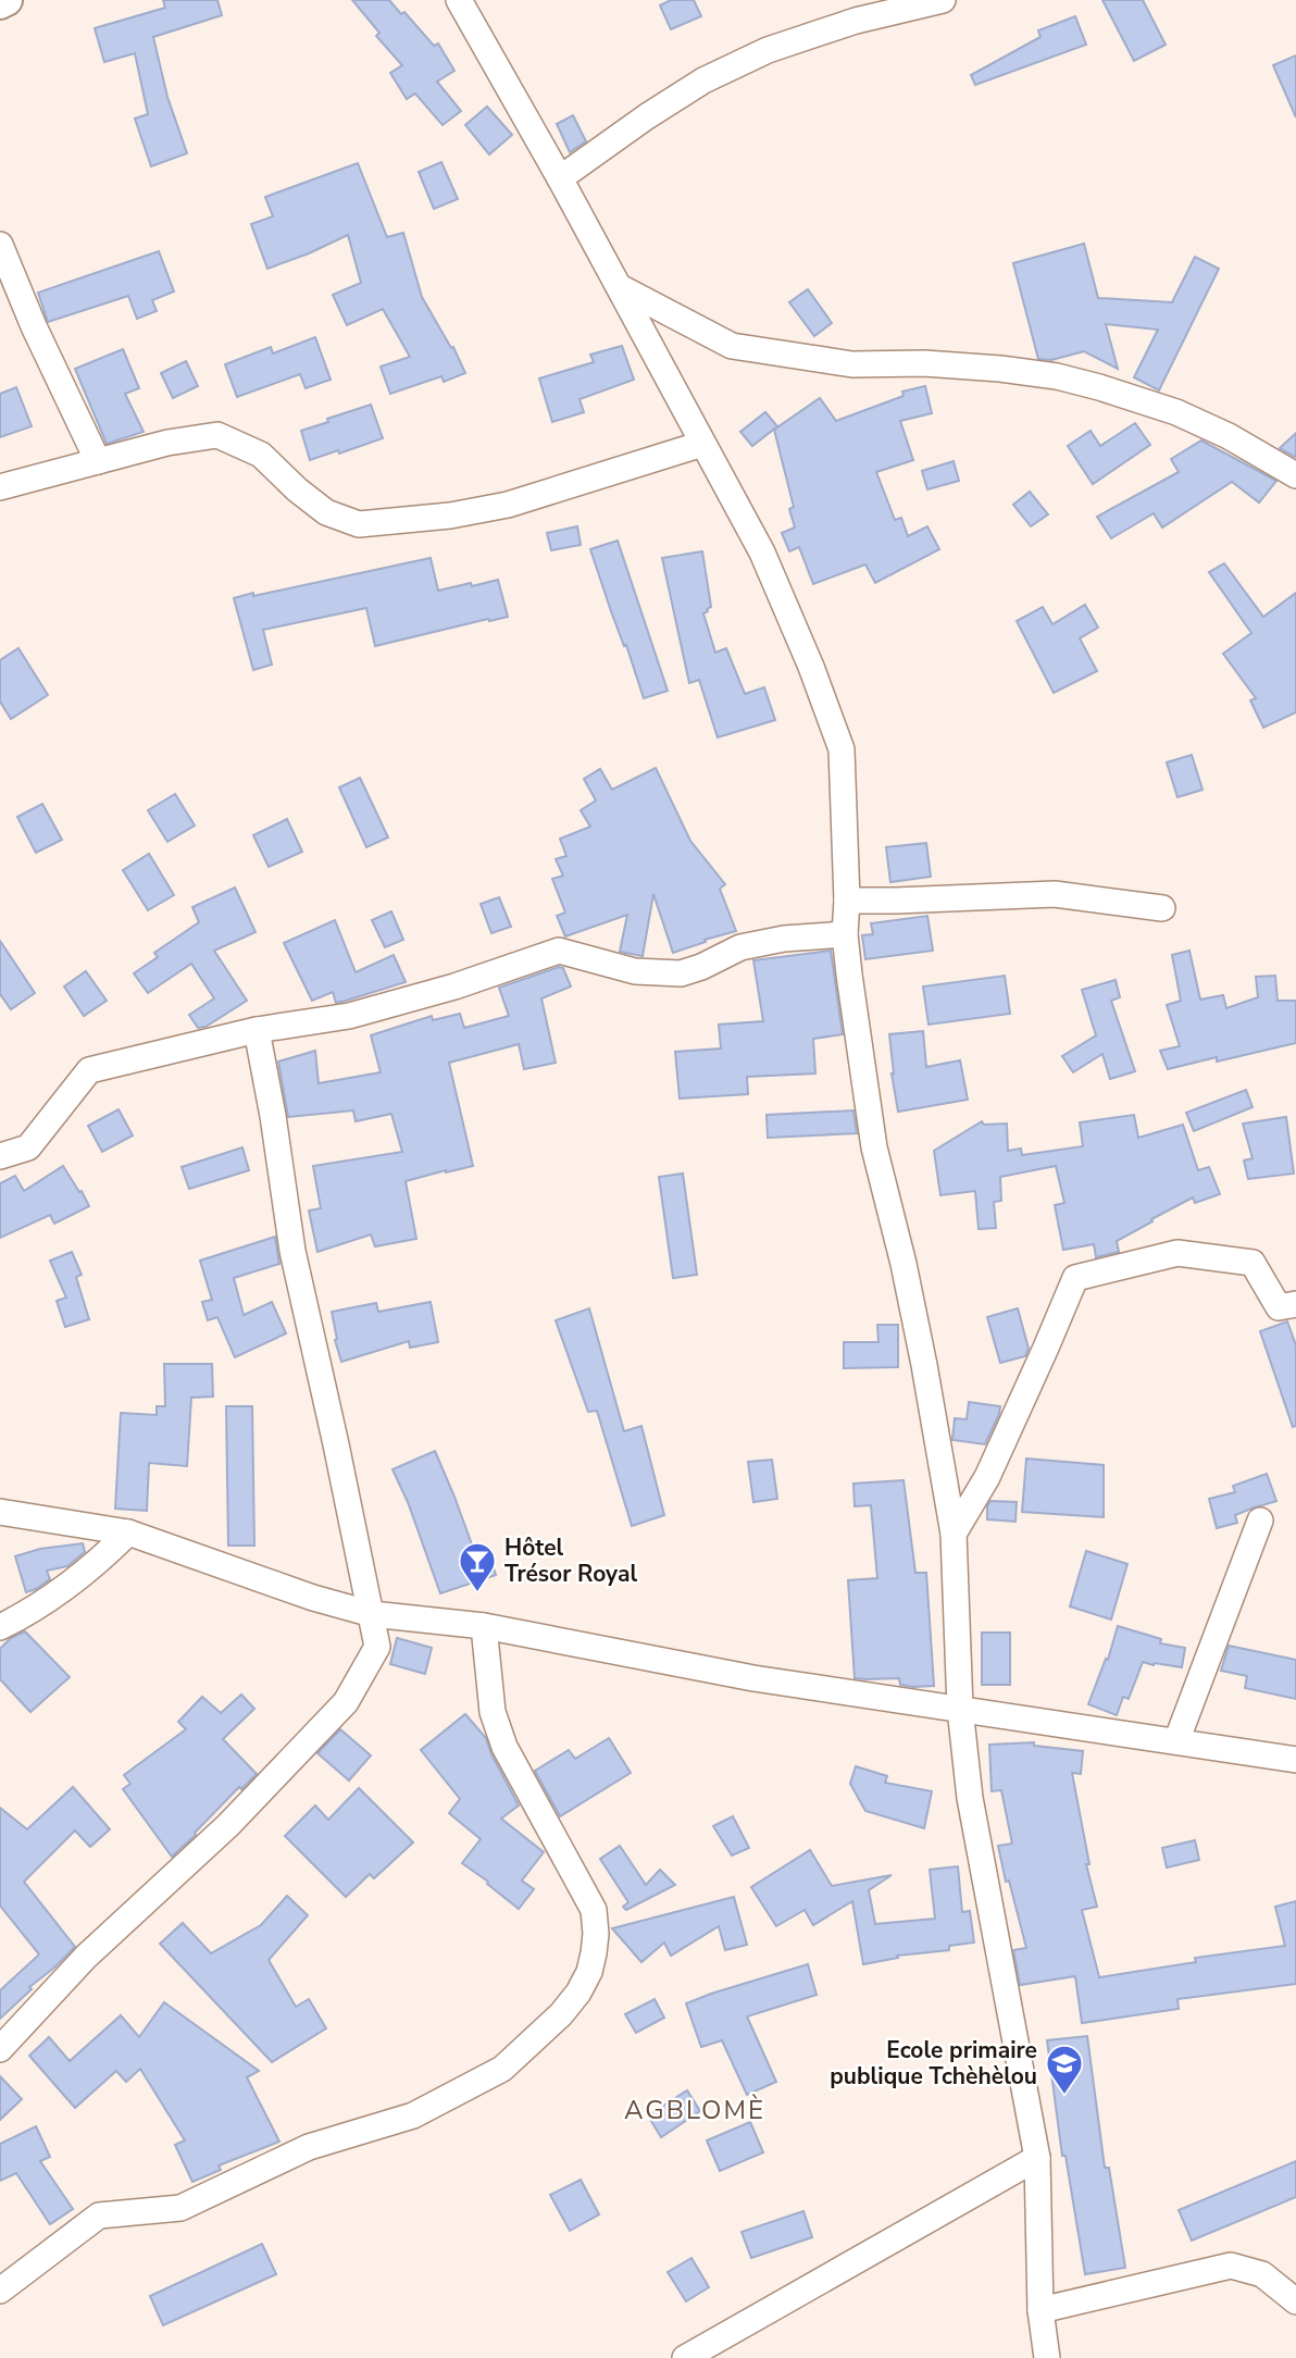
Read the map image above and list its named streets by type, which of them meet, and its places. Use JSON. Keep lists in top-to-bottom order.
{
  "districts": ["AGBLOMÈ"],
  "places": {
    "bar": ["Hôtel Trésor Royal"],
    "school or university": ["Ecole primaire publique Tchèhèlou"]
  }
}
